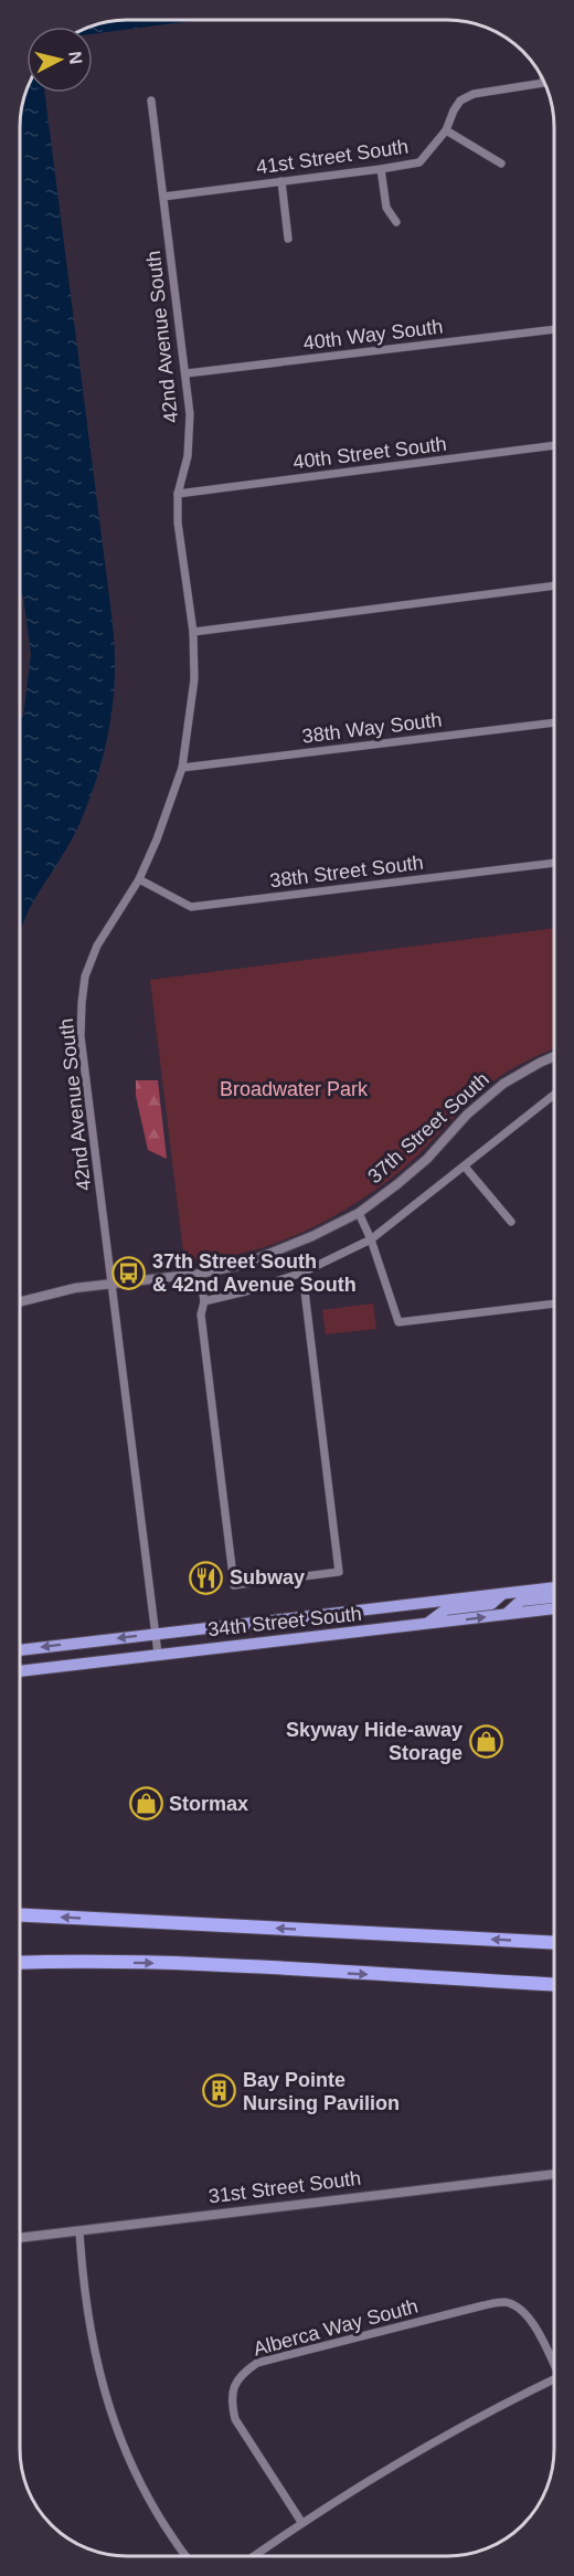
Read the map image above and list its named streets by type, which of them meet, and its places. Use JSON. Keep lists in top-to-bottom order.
{
  "streets": {
    "highway": ["34th Street South"],
    "street": [
      "41st Street South",
      "40th Way South",
      "42nd Avenue South",
      "40th Street South",
      "38th Way South",
      "38th Street South",
      "37th Street South",
      "31st Street South",
      "Alberca Way South"
    ]
  },
  "crossings": [
    ["41st Street South", "42nd Avenue South"],
    ["40th Way South", "42nd Avenue South"],
    ["42nd Avenue South", "40th Street South"],
    ["42nd Avenue South", "38th Way South"],
    ["42nd Avenue South", "38th Street South"],
    ["42nd Avenue South", "37th Street South"],
    ["42nd Avenue South", "34th Street South"]
  ],
  "parks": ["Broadwater Park"],
  "places": {
    "bus stop": ["37th Street South & 42nd Avenue South"],
    "restaurant": ["Subway"],
    "shop": ["Skyway Hide-away Storage", "Stormax"],
    "building": ["Bay Pointe Nursing Pavilion"]
  },
  "north": "right"
}
